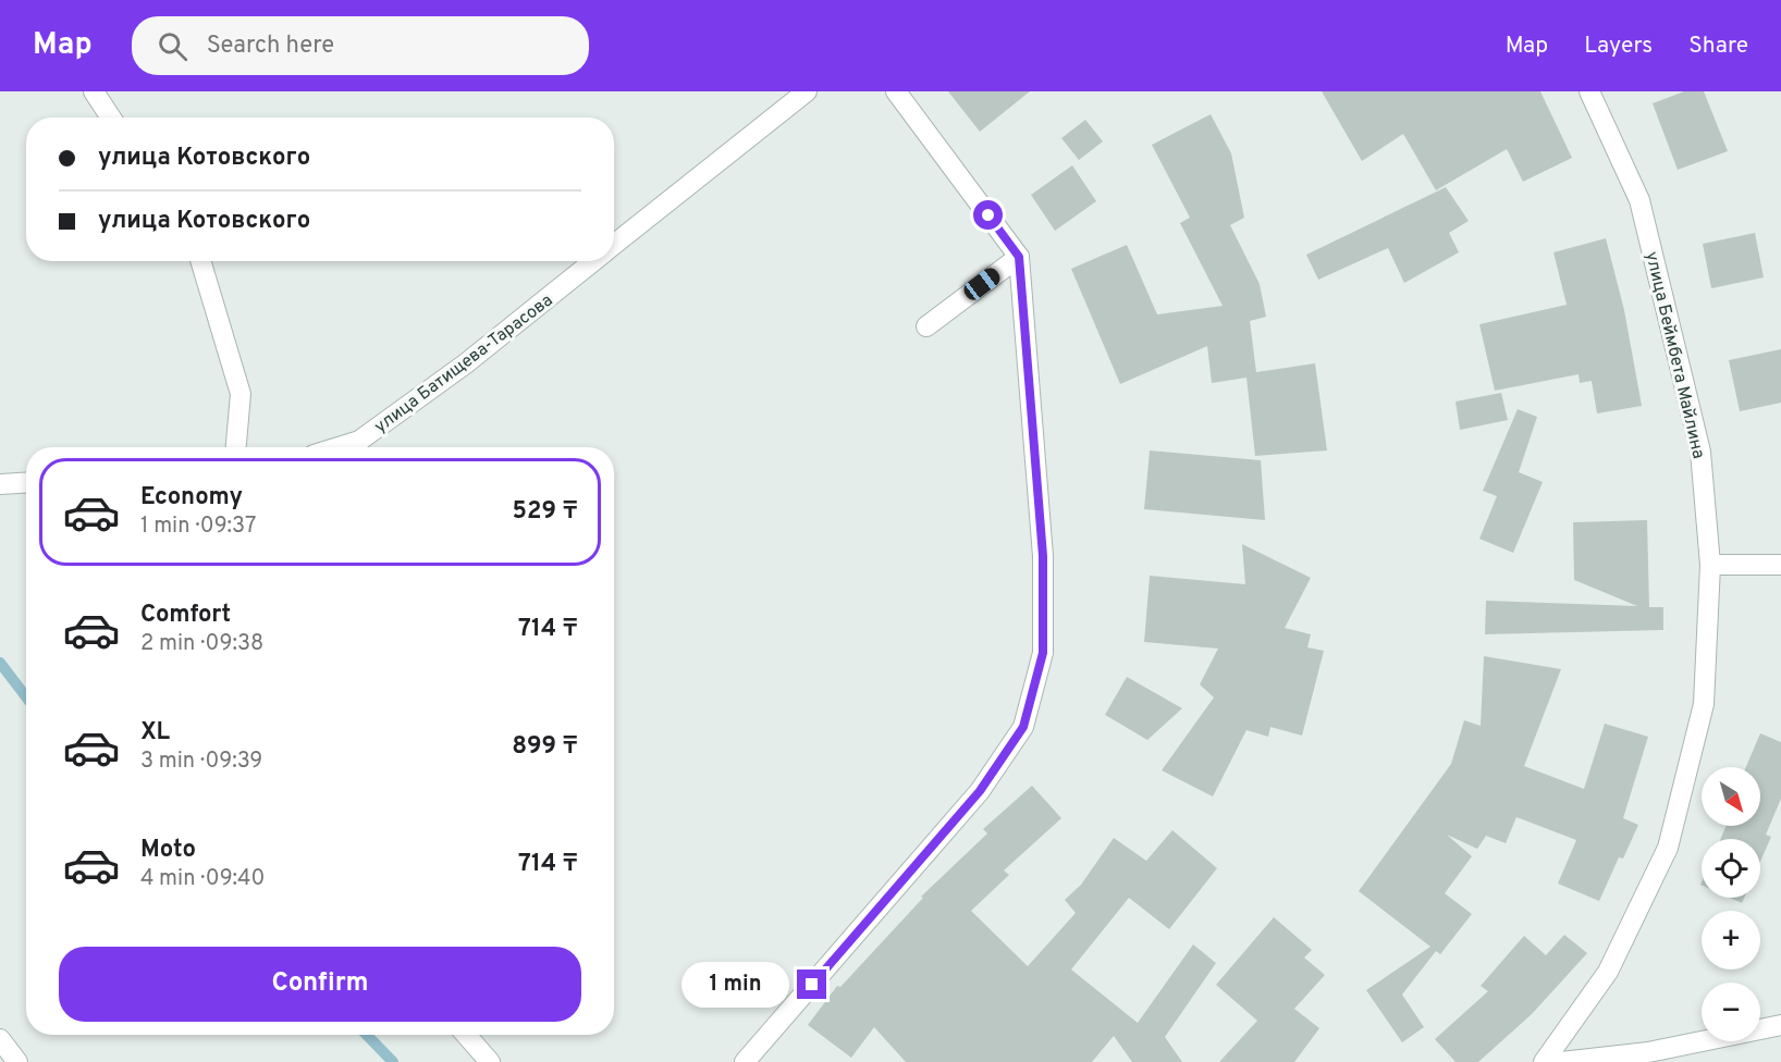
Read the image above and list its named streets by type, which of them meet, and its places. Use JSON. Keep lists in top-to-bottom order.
{
  "streets": {
    "street": ["улица Беймбета Майлина", "улица Батищева-Тарасова"]
  },
  "north": "bottom right",
  "page": {
    "header": "Map",
    "search": "Search here",
    "nav": ["Map", "Layers", "Share"],
    "banner": ["улица Котовского", "улица Котовского"],
    "list": [
      {
        "name": "Economy",
        "note": "1 min · 09:37",
        "value": "529 ₸"
      },
      {
        "name": "Comfort",
        "note": "2 min · 09:38",
        "value": "714 ₸"
      },
      {
        "name": "XL",
        "note": "3 min · 09:39",
        "value": "899 ₸"
      },
      {
        "name": "Moto",
        "note": "4 min · 09:40",
        "value": "714 ₸"
      }
    ],
    "map_buttons": ["+", "−"],
    "buttons": "Confirm",
    "bubble": "1 min"
  }
}
